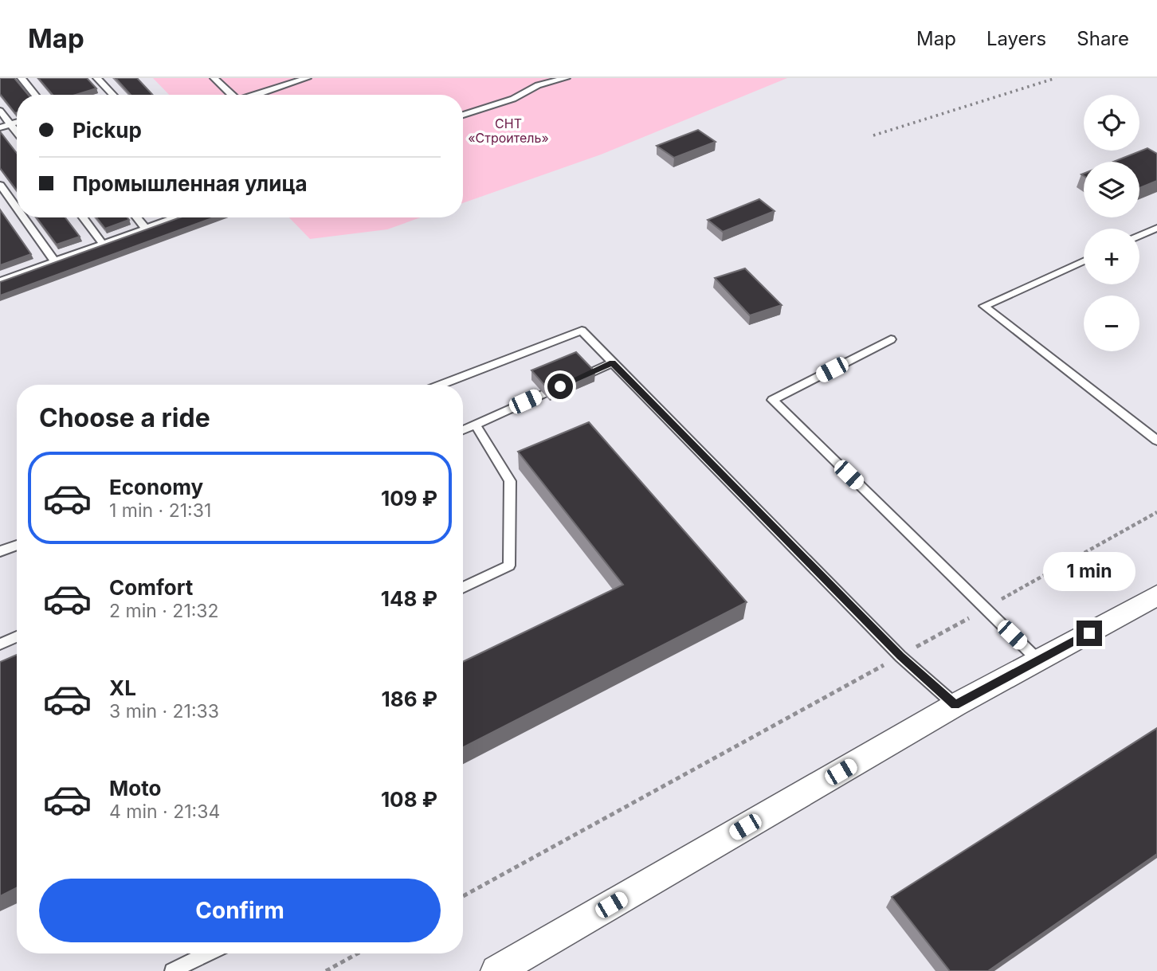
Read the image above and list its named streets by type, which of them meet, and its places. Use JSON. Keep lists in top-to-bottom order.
{
  "parks": ["СНТ «Строитель»"],
  "page": {
    "header": "Map",
    "nav": ["Map", "Layers", "Share"],
    "map_buttons": ["+", "−"],
    "banner": ["Pickup", "Промышленная улица"],
    "heading": "Choose a ride",
    "list": [
      {
        "name": "Economy",
        "note": "1 min · 21:31",
        "value": "109 ₽"
      },
      {
        "name": "Comfort",
        "note": "2 min · 21:32",
        "value": "148 ₽"
      },
      {
        "name": "XL",
        "note": "3 min · 21:33",
        "value": "186 ₽"
      },
      {
        "name": "Moto",
        "note": "4 min · 21:34",
        "value": "108 ₽"
      }
    ],
    "bubble": "1 min",
    "buttons": "Confirm"
  }
}
